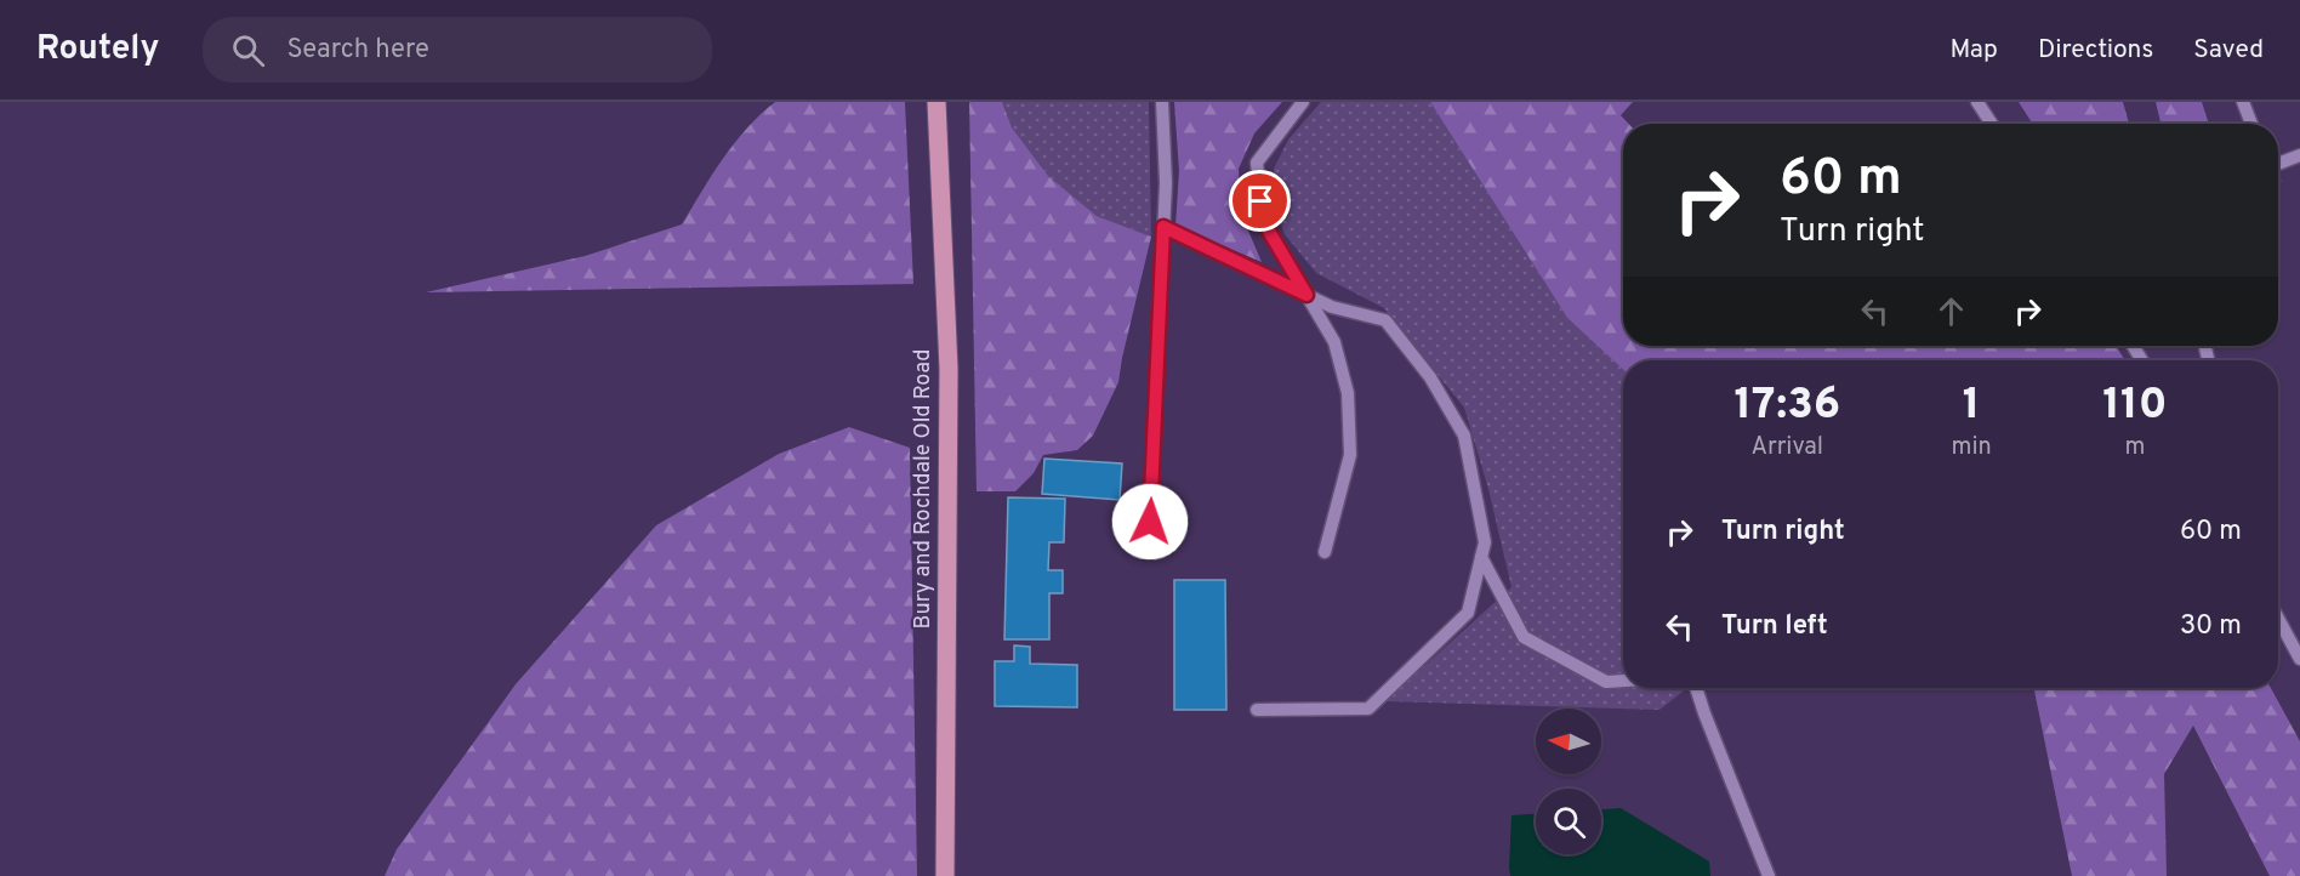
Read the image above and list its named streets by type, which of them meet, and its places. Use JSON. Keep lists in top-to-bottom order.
{
  "streets": {
    "main road": ["Bury and Rochdale Old Road"]
  },
  "north": "left",
  "page": {
    "header": "Routely",
    "search": "Search here",
    "nav": ["Map", "Directions", "Saved"],
    "turn": ["60 m", "Turn right"],
    "eta": [
      "17:36",
      "Arrival",
      "1",
      "min",
      "110",
      "m"
    ],
    "list": [
      {
        "name": "Turn right",
        "value": "60 m"
      },
      {
        "name": "Turn left",
        "value": "30 m"
      }
    ]
  }
}
